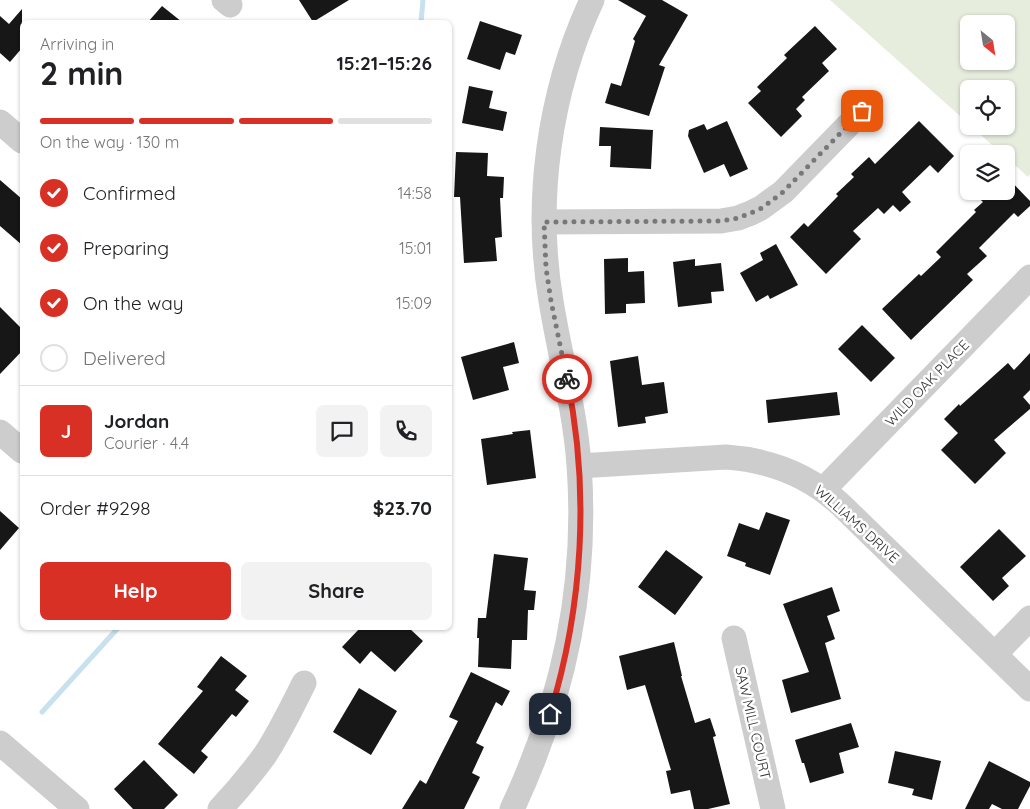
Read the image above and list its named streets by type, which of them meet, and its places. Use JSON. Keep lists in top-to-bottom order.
{
  "streets": {
    "street": ["WILD OAK PLACE", "WILLIAMS DRIVE", "SAW MILL COURT"]
  },
  "crossings": [
    ["WILD OAK PLACE", "WILLIAMS DRIVE"]
  ],
  "north": "bottom right",
  "page": {
    "heading": ["2 min", "Arriving in", "15:21–15:26"],
    "panel": [
      "Jordan",
      "Courier · 4.4",
      "Order #9298",
      "$23.70"
    ],
    "bar": "On the way · 130 m",
    "list": [
      ["Confirmed", "14:58"],
      ["Preparing", "15:01"],
      ["On the way", "15:09"],
      "Delivered"
    ],
    "round": "J",
    "buttons": ["Help", "Share"]
  }
}
